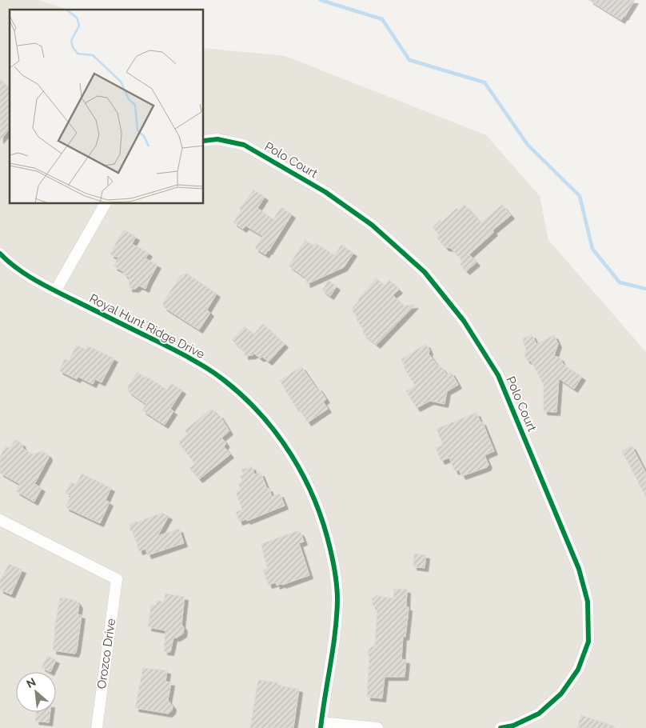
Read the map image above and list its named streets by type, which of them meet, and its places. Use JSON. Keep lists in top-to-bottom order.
{
  "streets": {
    "street": ["Polo Court", "Royal Hunt Ridge Drive", "Orozco Drive"]
  },
  "north": "top left"
}
